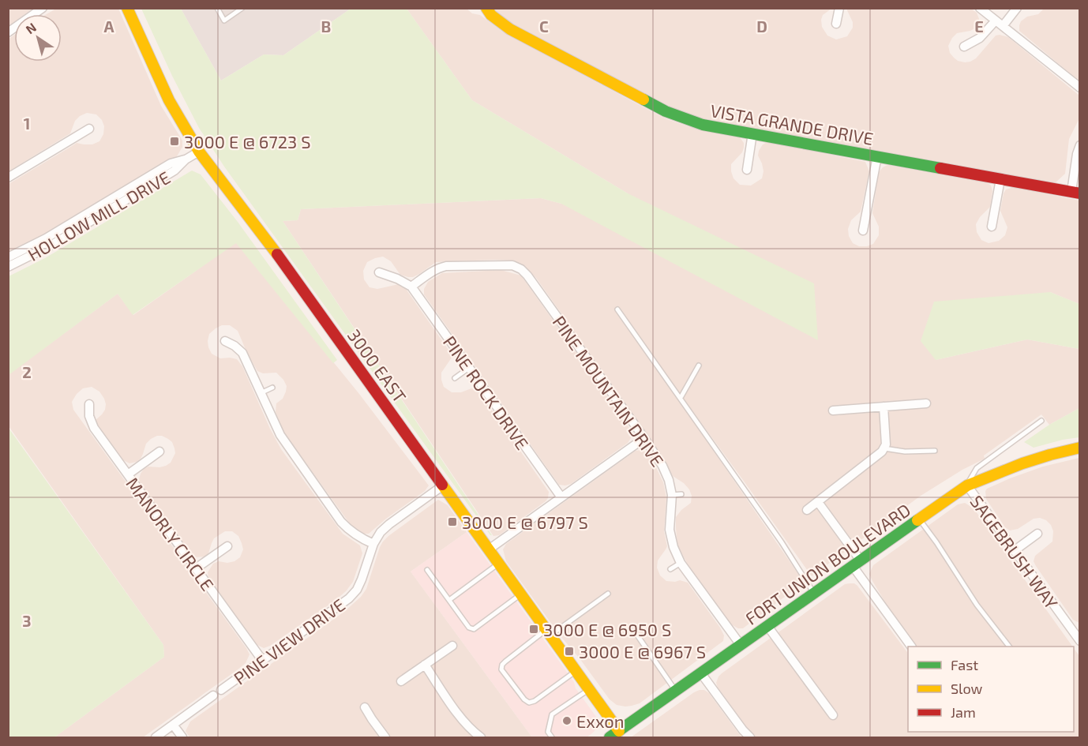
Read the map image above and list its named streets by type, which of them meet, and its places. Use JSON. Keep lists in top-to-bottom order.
{
  "streets": {
    "main road": ["VISTA GRANDE DRIVE", "3000 EAST", "FORT UNION BOULEVARD"],
    "street": [
      "HOLLOW MILL DRIVE",
      "PINE MOUNTAIN DRIVE",
      "PINE ROCK DRIVE",
      "MANORLY CIRCLE",
      "SAGEBRUSH WAY",
      "PINE VIEW DRIVE"
    ]
  },
  "crossings": [
    ["HOLLOW MILL DRIVE", "3000 EAST"],
    ["3000 EAST", "FORT UNION BOULEVARD"],
    ["3000 EAST", "PINE VIEW DRIVE"],
    ["PINE MOUNTAIN DRIVE", "PINE ROCK DRIVE"],
    ["PINE MOUNTAIN DRIVE", "FORT UNION BOULEVARD"],
    ["MANORLY CIRCLE", "PINE VIEW DRIVE"],
    ["SAGEBRUSH WAY", "FORT UNION BOULEVARD"]
  ],
  "places": {
    "transit": [
      "3000 E @ 6723 S",
      "3000 E @ 6797 S",
      "3000 E @ 6950 S",
      "3000 E @ 6967 S"
    ],
    "other": ["Exxon"]
  },
  "legend": ["Fast", "Slow", "Jam"],
  "north": "top left",
  "grid": {
    "columns": [
      "A",
      "B",
      "C",
      "D",
      "E"
    ],
    "rows": ["1", "2", "3"]
  }
}
